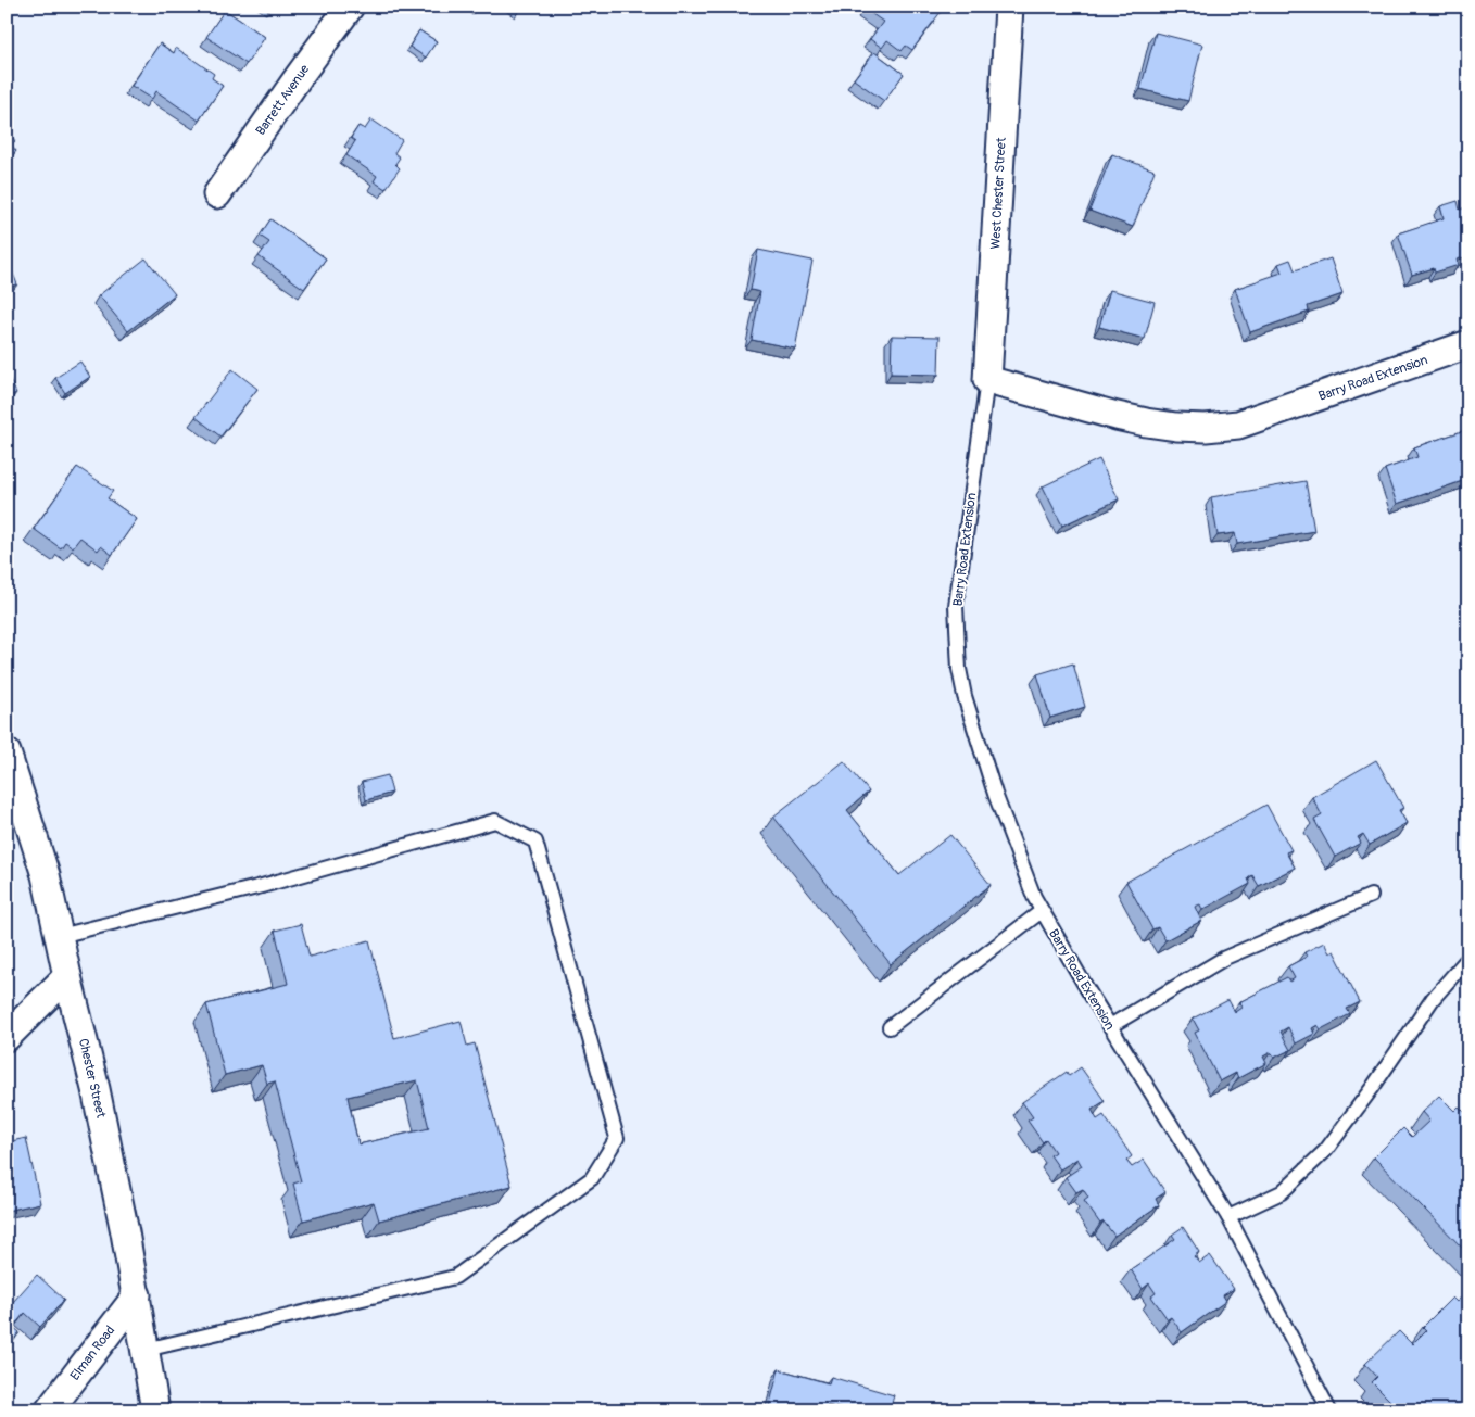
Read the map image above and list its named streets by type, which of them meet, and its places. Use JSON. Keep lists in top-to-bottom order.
{
  "streets": {
    "street": [
      "Barrett Avenue",
      "West Chester Street",
      "Barry Road Extension",
      "Chester Street",
      "Elman Road"
    ]
  },
  "crossings": [
    ["West Chester Street", "Barry Road Extension"],
    ["Chester Street", "Elman Road"]
  ]
}
